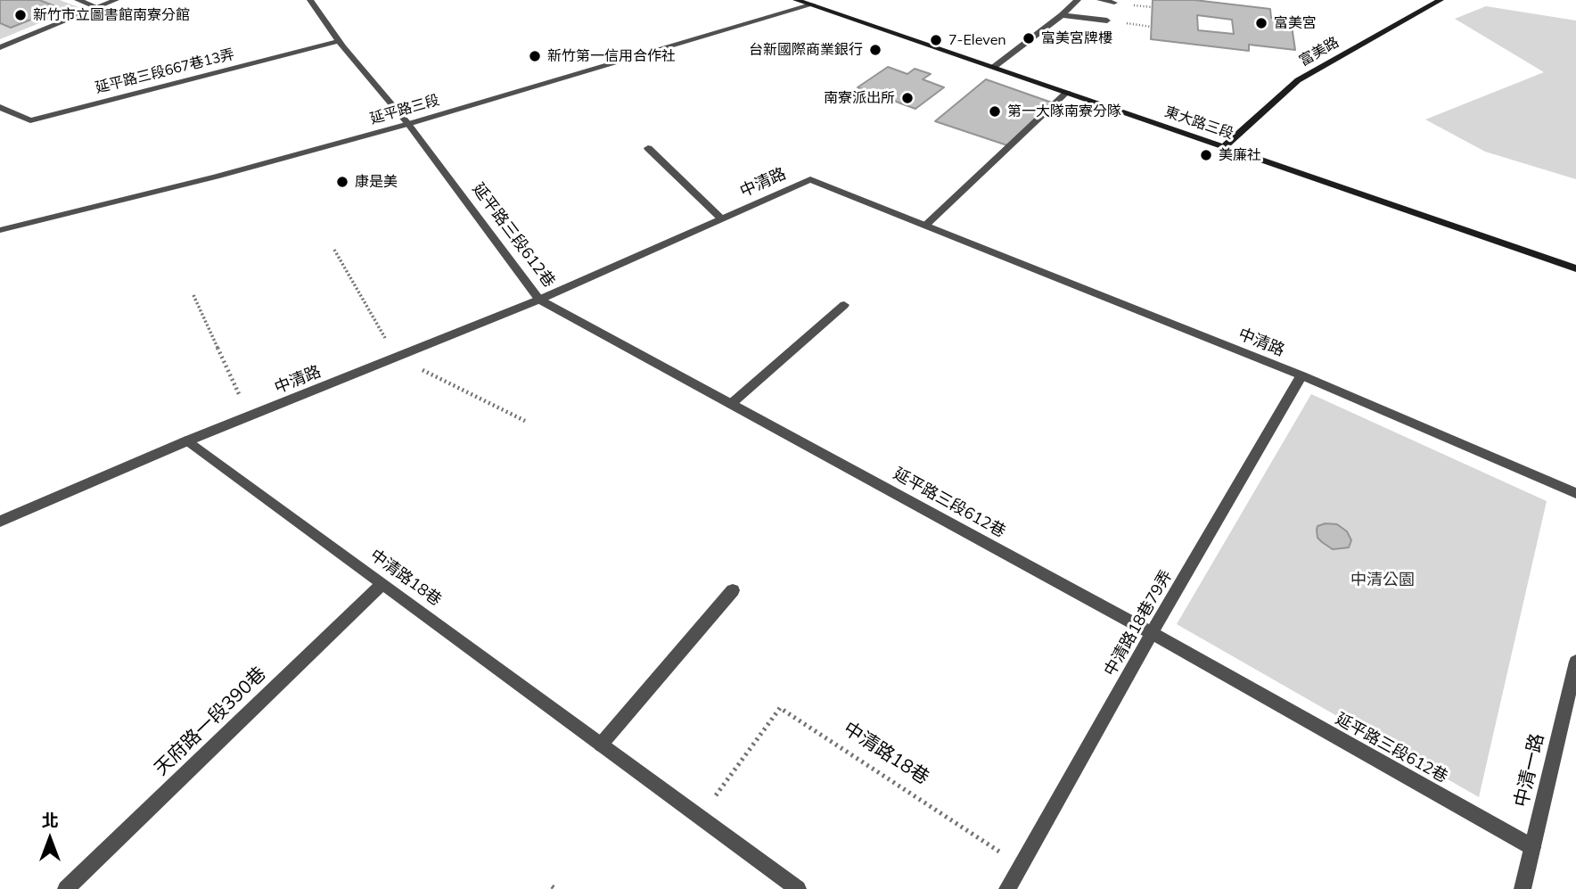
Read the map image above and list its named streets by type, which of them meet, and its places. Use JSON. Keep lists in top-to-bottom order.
{
  "streets": {
    "main road": ["富美路", "東大路三段"],
    "street": [
      "延平路三段667巷13弄",
      "延平路三段",
      "中清路",
      "延平路三段612巷",
      "中清路18巷",
      "中清路18巷79弄",
      "天府路一段390巷",
      "中清一路"
    ]
  },
  "crossings": [
    ["富美路", "東大路三段"],
    ["延平路三段667巷13弄", "延平路三段612巷"],
    ["延平路三段", "東大路三段"],
    ["延平路三段", "延平路三段612巷"],
    ["中清路", "延平路三段612巷"],
    ["中清路", "中清路18巷"],
    ["中清路", "中清路18巷79弄"],
    ["延平路三段612巷", "中清路18巷79弄"],
    ["延平路三段612巷", "中清一路"],
    ["中清路18巷", "中清路18巷79弄"],
    ["中清路18巷", "天府路一段390巷"]
  ],
  "parks": ["中清公園"],
  "places": [
    "新竹市立圖書館南寮分館",
    "富美宮",
    "富美宮牌樓",
    "7-Eleven",
    "台新國際商業銀行",
    "新竹第一信用合作社",
    "南寮派出所",
    "第一大隊南寮分隊",
    "美廉社",
    "康是美"
  ],
  "north": "top"
}
